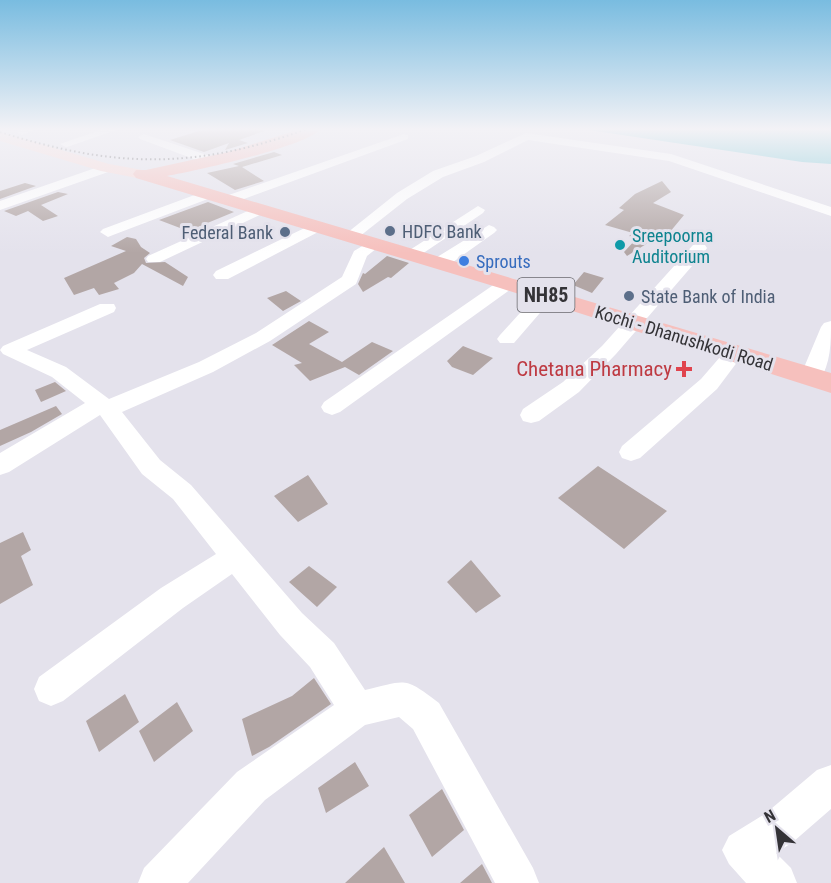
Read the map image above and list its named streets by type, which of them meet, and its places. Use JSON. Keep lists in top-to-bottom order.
{
  "streets": {
    "highway": ["NH85", "Kochi - Dhanushkodi Road"]
  },
  "places": {
    "other": [
      "HDFC Bank",
      "Federal Bank",
      "Sreepoorna Auditorium",
      "Sprouts",
      "State Bank of India"
    ],
    "health": ["Chetana Pharmacy"]
  },
  "north": "top left"
}
